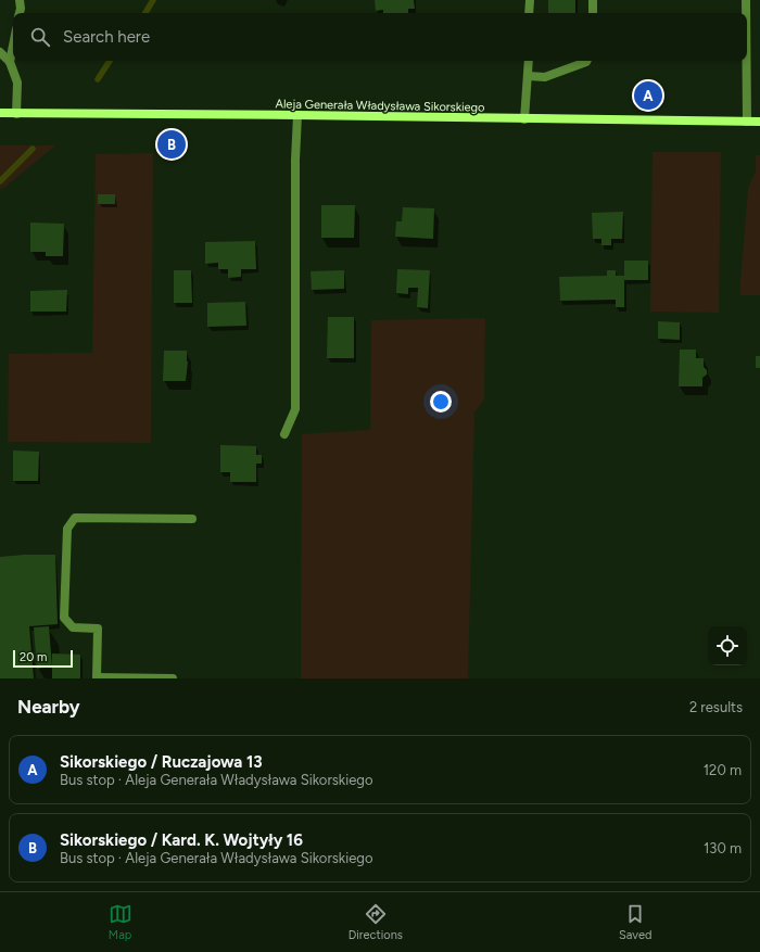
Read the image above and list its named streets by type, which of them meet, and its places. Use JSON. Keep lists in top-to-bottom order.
{
  "streets": {
    "main road": ["Aleja Generała Władysława Sikorskiego"]
  },
  "scale_bar": "20 m",
  "page": {
    "search": "Search here",
    "pins": ["A", "B"],
    "scale": "20 m",
    "heading": ["Nearby", "2 results"],
    "list": [
      {
        "mark": "A",
        "name": "Sikorskiego / Ruczajowa 13",
        "note": "Bus stop · Aleja Generała Władysława Sikorskiego",
        "value": "120 m"
      },
      {
        "mark": "B",
        "name": "Sikorskiego / Kard. K. Wojtyły 16",
        "note": "Bus stop · Aleja Generała Władysława Sikorskiego",
        "value": "130 m"
      }
    ],
    "nav": ["Map", "Directions", "Saved"]
  }
}
